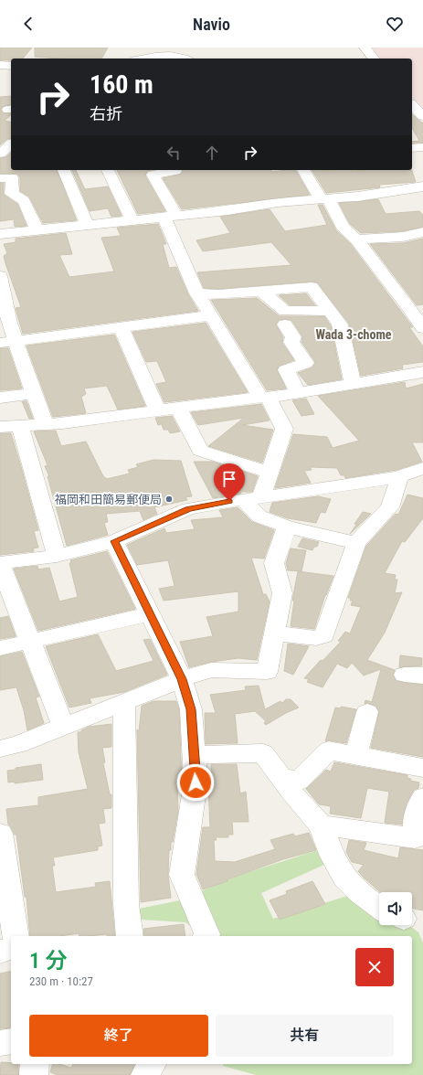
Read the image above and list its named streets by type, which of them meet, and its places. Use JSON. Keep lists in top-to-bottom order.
{
  "districts": ["Wada 3-chome"],
  "places": ["福岡和田簡易郵便局"],
  "page": {
    "header": "Navio",
    "turn": ["160 m", "右折"],
    "heading": ["1 分", "230 m · 10:27"],
    "buttons": ["終了", "共有"]
  }
}
